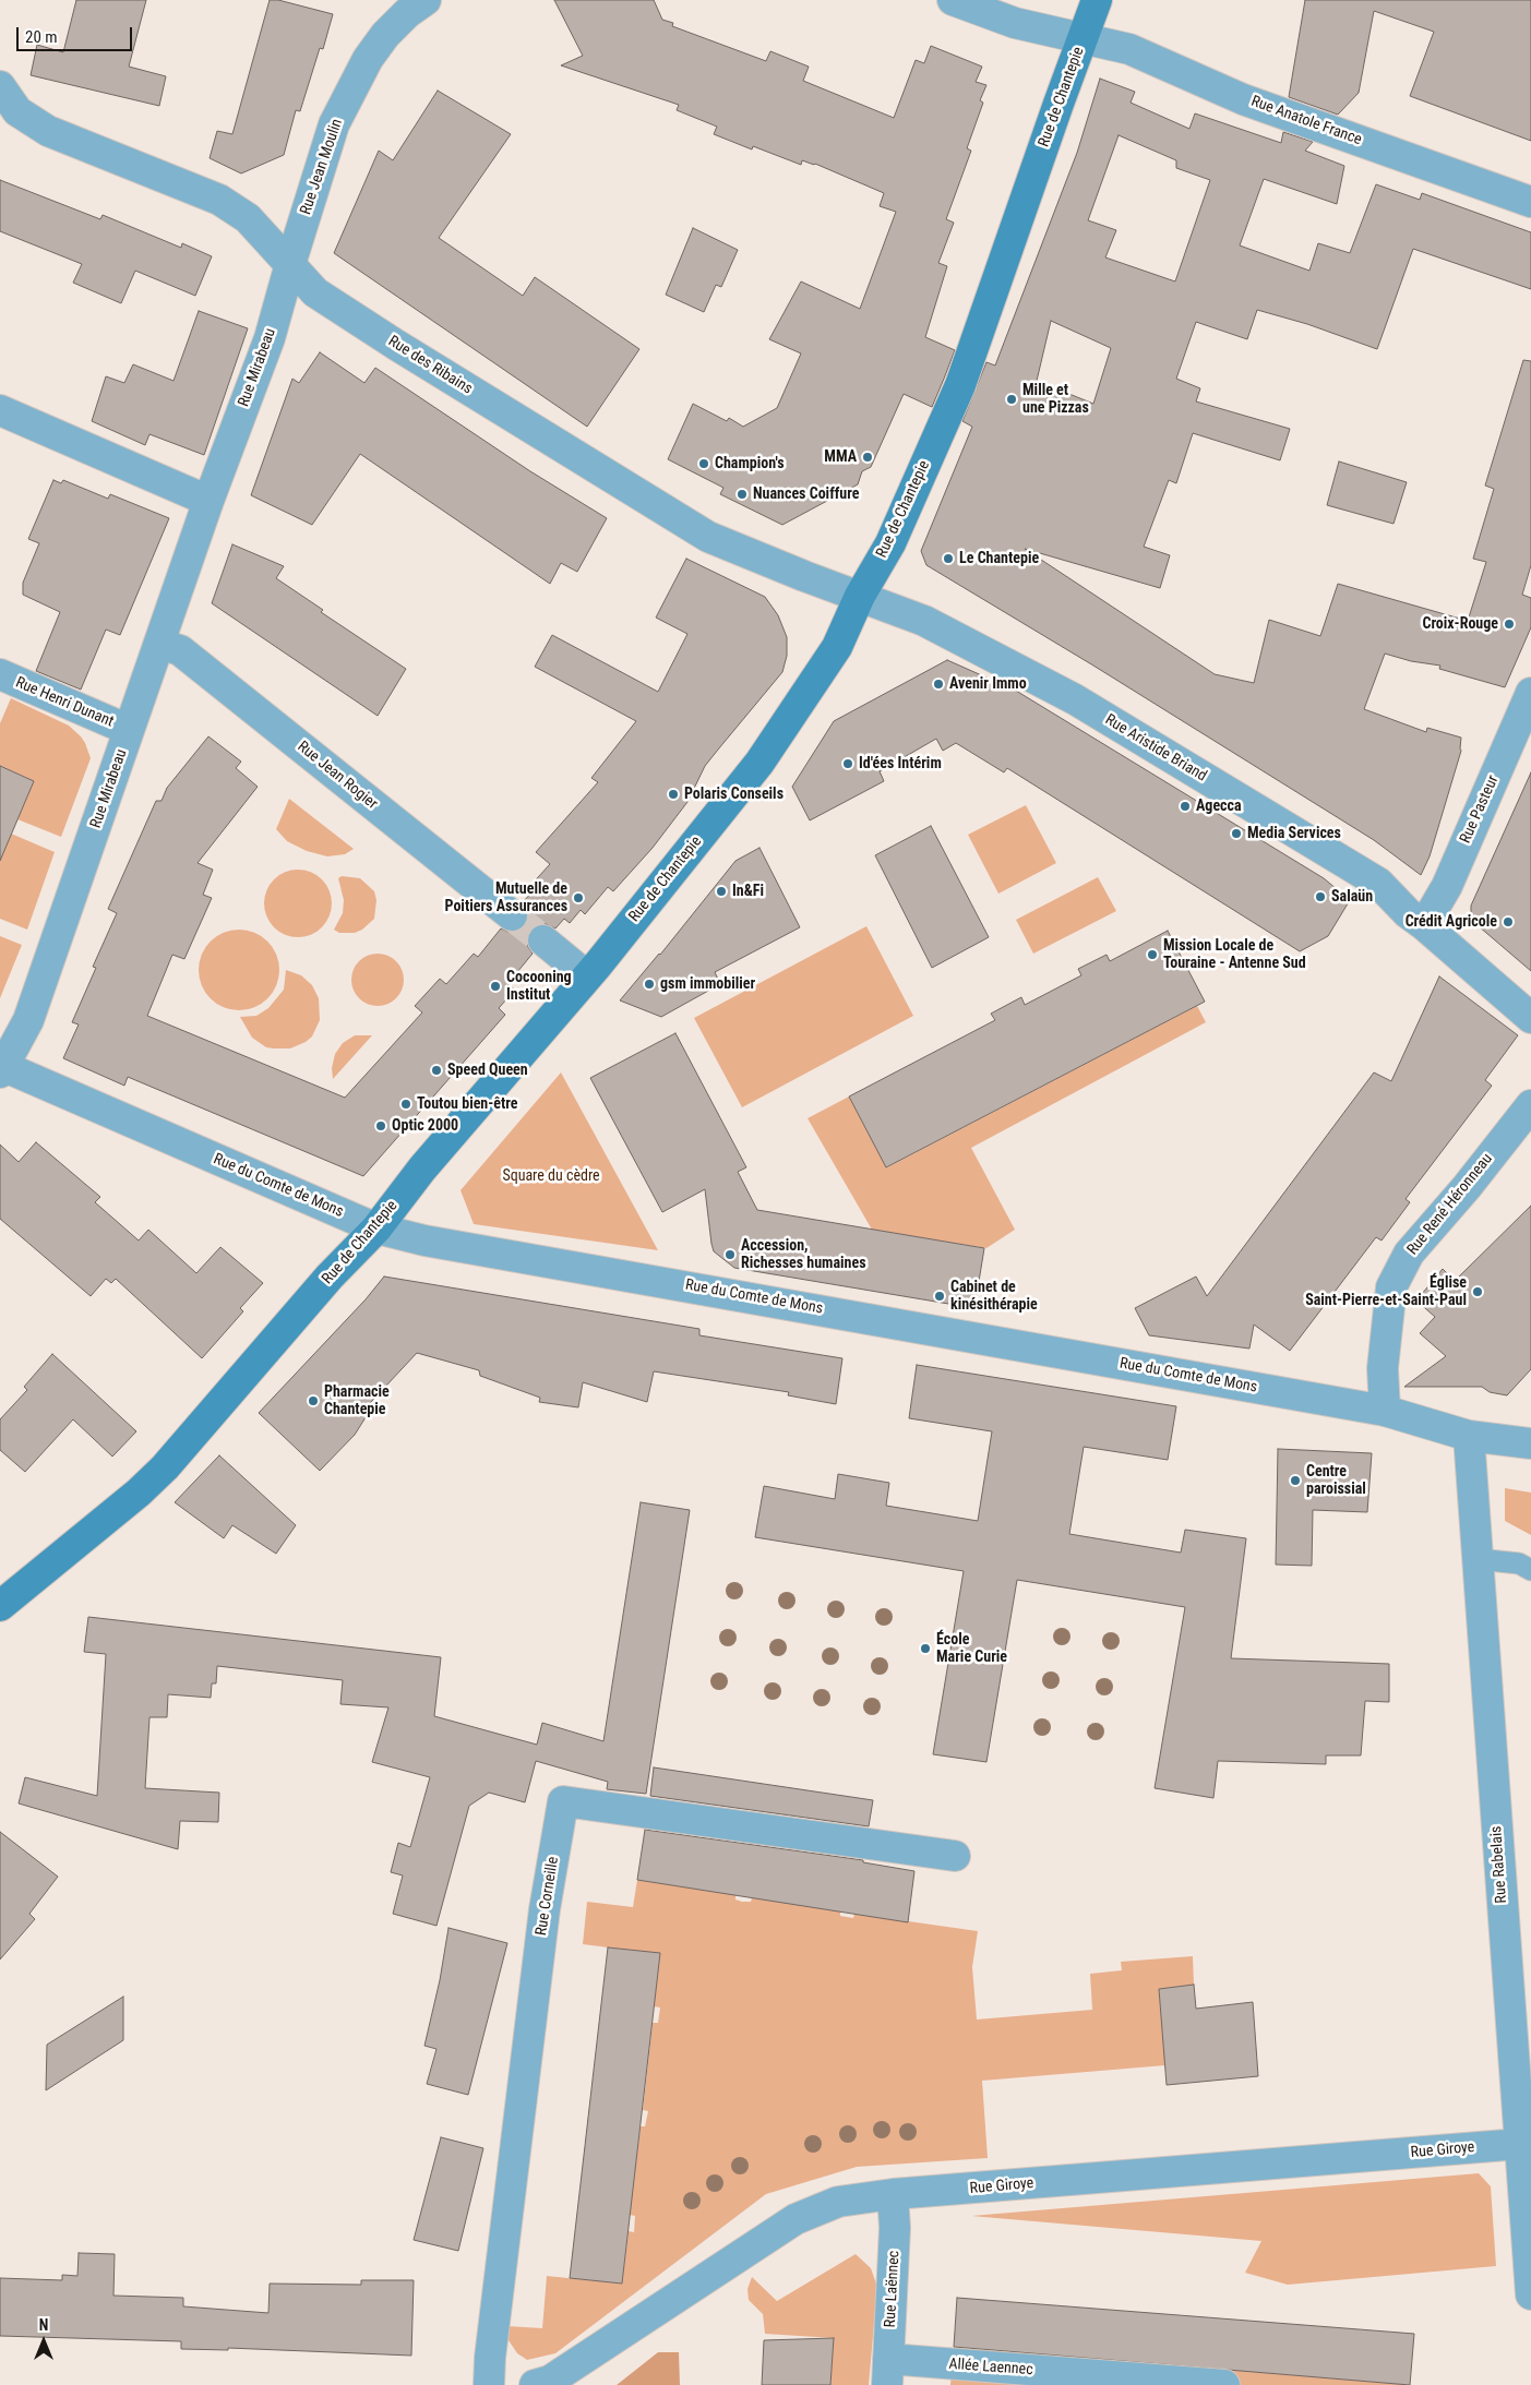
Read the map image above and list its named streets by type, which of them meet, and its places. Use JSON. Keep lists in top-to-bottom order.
{
  "streets": {
    "street": [
      "Rue de Chantepie",
      "Rue Anatole France",
      "Rue Jean Moulin",
      "Rue des Ribains",
      "Rue Mirabeau",
      "Rue Henri Dunant",
      "Rue Aristide Briand",
      "Rue Jean Rogier",
      "Rue Pasteur",
      "Rue du Comte de Mons",
      "Rue René Héronneau",
      "Rue Rabelais",
      "Rue Corneille",
      "Rue Giroye",
      "Rue Laënnec",
      "Allée Laennec"
    ]
  },
  "crossings": [
    ["Rue de Chantepie", "Rue Anatole France"],
    ["Rue de Chantepie", "Rue des Ribains"],
    ["Rue de Chantepie", "Rue Aristide Briand"],
    ["Rue de Chantepie", "Rue du Comte de Mons"],
    ["Rue Jean Moulin", "Rue des Ribains"],
    ["Rue Jean Moulin", "Rue Mirabeau"],
    ["Rue des Ribains", "Rue Mirabeau"],
    ["Rue des Ribains", "Rue Aristide Briand"],
    ["Rue Mirabeau", "Rue Henri Dunant"],
    ["Rue Mirabeau", "Rue Jean Rogier"],
    ["Rue Mirabeau", "Rue du Comte de Mons"],
    ["Rue Aristide Briand", "Rue Pasteur"],
    ["Rue du Comte de Mons", "Rue René Héronneau"],
    ["Rue du Comte de Mons", "Rue Rabelais"],
    ["Rue Rabelais", "Rue Giroye"],
    ["Rue Giroye", "Rue Laënnec"],
    ["Rue Laënnec", "Allée Laennec"]
  ],
  "parks": ["Square du cèdre"],
  "places": [
    "Mille et une Pizzas",
    "MMA",
    "Champion's",
    "Nuances Coiffure",
    "Le Chantepie",
    "Croix-Rouge",
    "Avenir Immo",
    "Id'ées Intérim",
    "Polaris Conseils",
    "Agecca",
    "Media Services",
    "In&Fi",
    "Salaün",
    "Mutuelle de Poitiers Assurances",
    "Crédit Agricole",
    "Mission Locale de Touraine - Antenne Sud",
    "gsm immobilier",
    "Cocooning Institut",
    "Speed Queen",
    "Toutou bien-être",
    "Optic 2000",
    "Accession, Richesses humaines",
    "Église Saint-Pierre-et-Saint-Paul",
    "Cabinet de kinésithérapie",
    "Pharmacie Chantepie",
    "Centre paroissial",
    "École Marie Curie"
  ],
  "scale_bar": "20 m",
  "north": "top"
}
